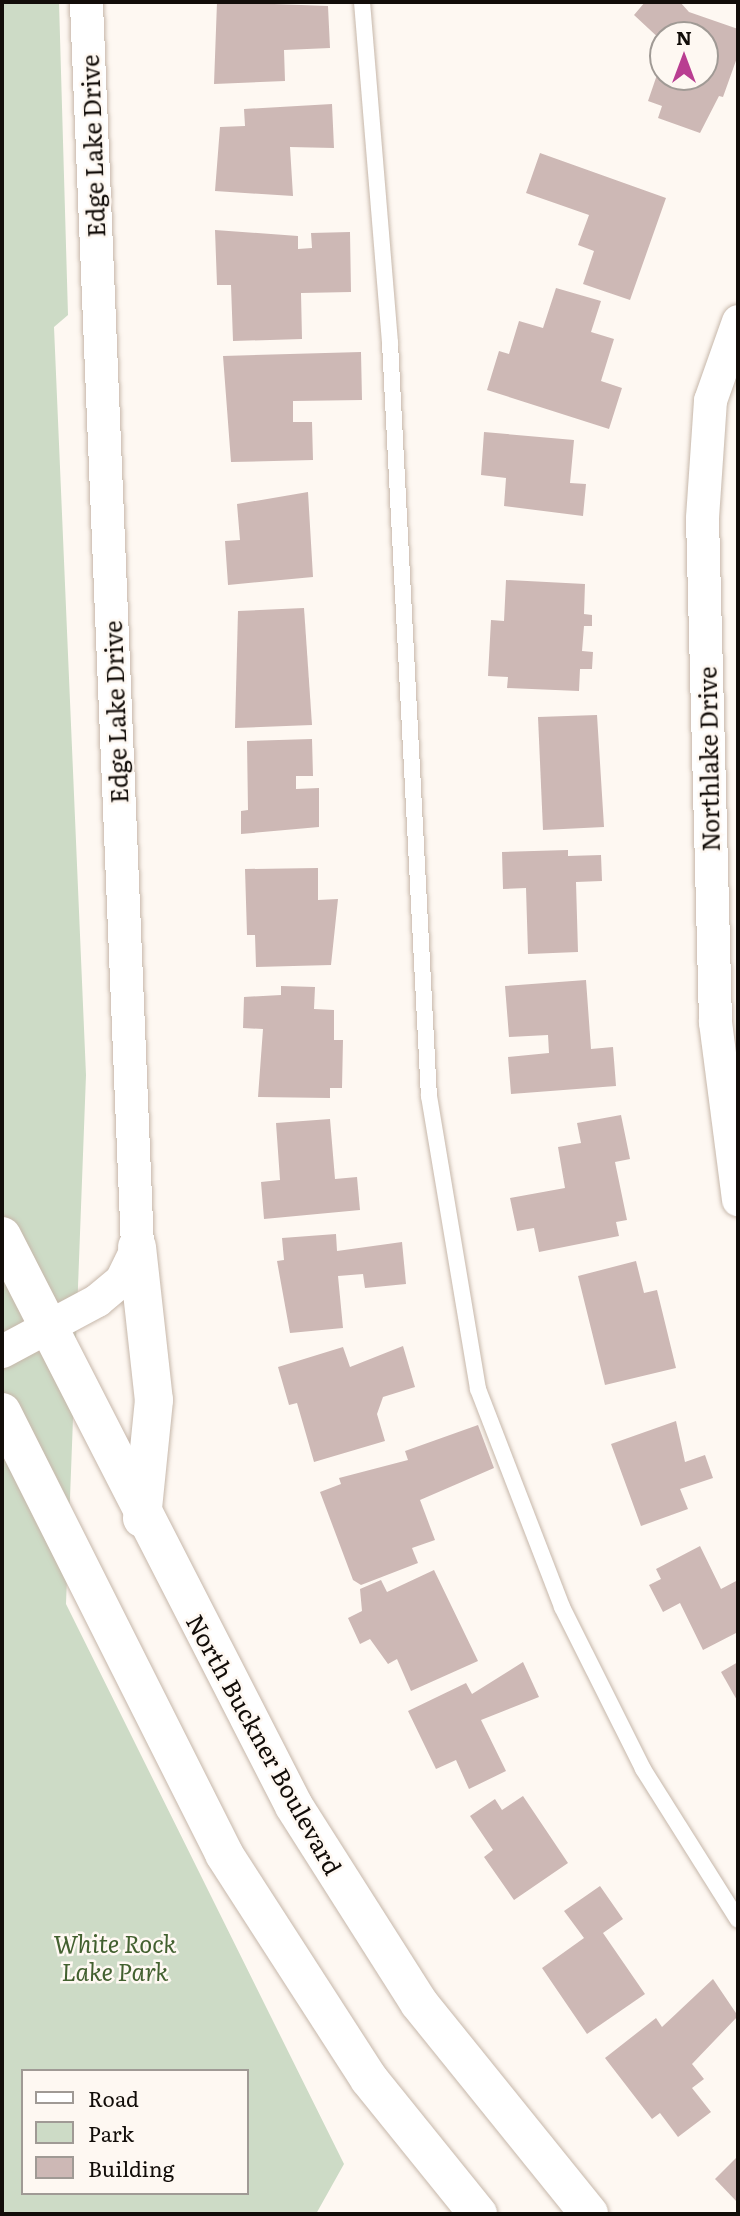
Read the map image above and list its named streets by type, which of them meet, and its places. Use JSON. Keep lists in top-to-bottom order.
{
  "streets": {
    "main road": ["North Buckner Boulevard"],
    "street": ["Edge Lake Drive", "Northlake Drive"]
  },
  "crossings": [
    ["Edge Lake Drive", "North Buckner Boulevard"]
  ],
  "parks": ["White Rock Lake Park"],
  "legend": ["Road", "Park", "Building"],
  "north": "top"
}
